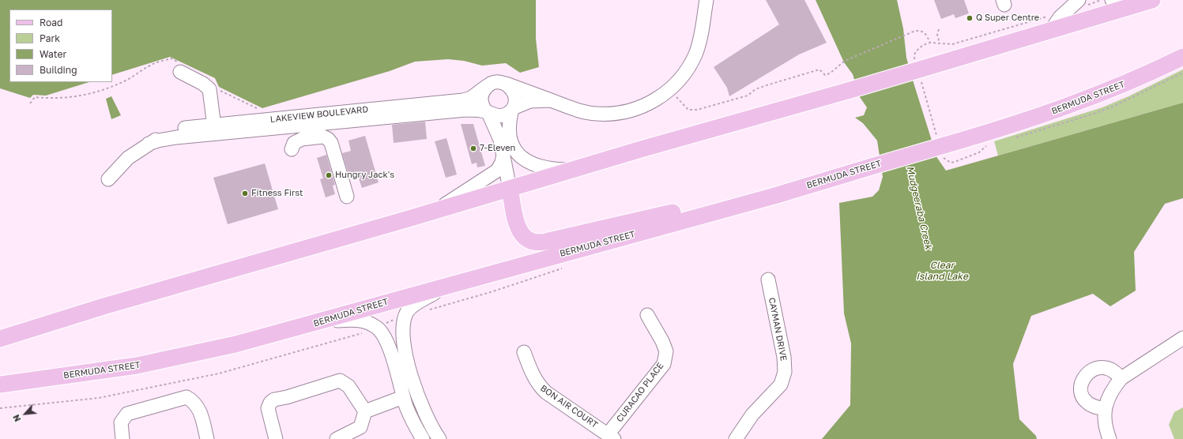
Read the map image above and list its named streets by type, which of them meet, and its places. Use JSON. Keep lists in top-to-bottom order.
{
  "streets": {
    "main road": ["BERMUDA STREET"],
    "street": [
      "LAKEVIEW BOULEVARD",
      "CAYMAN DRIVE",
      "CURACAO PLACE",
      "BON AIR COURT"
    ]
  },
  "crossings": [
    ["CURACAO PLACE", "BON AIR COURT"]
  ],
  "water": ["Mudgeeraba Creek", "Clear Island Lake"],
  "places": [
    "Q Super Centre",
    "7-Eleven",
    "Hungry Jack's",
    "Fitness First"
  ],
  "legend": [
    "Road",
    "Park",
    "Water",
    "Building"
  ],
  "north": "bottom left"
}
